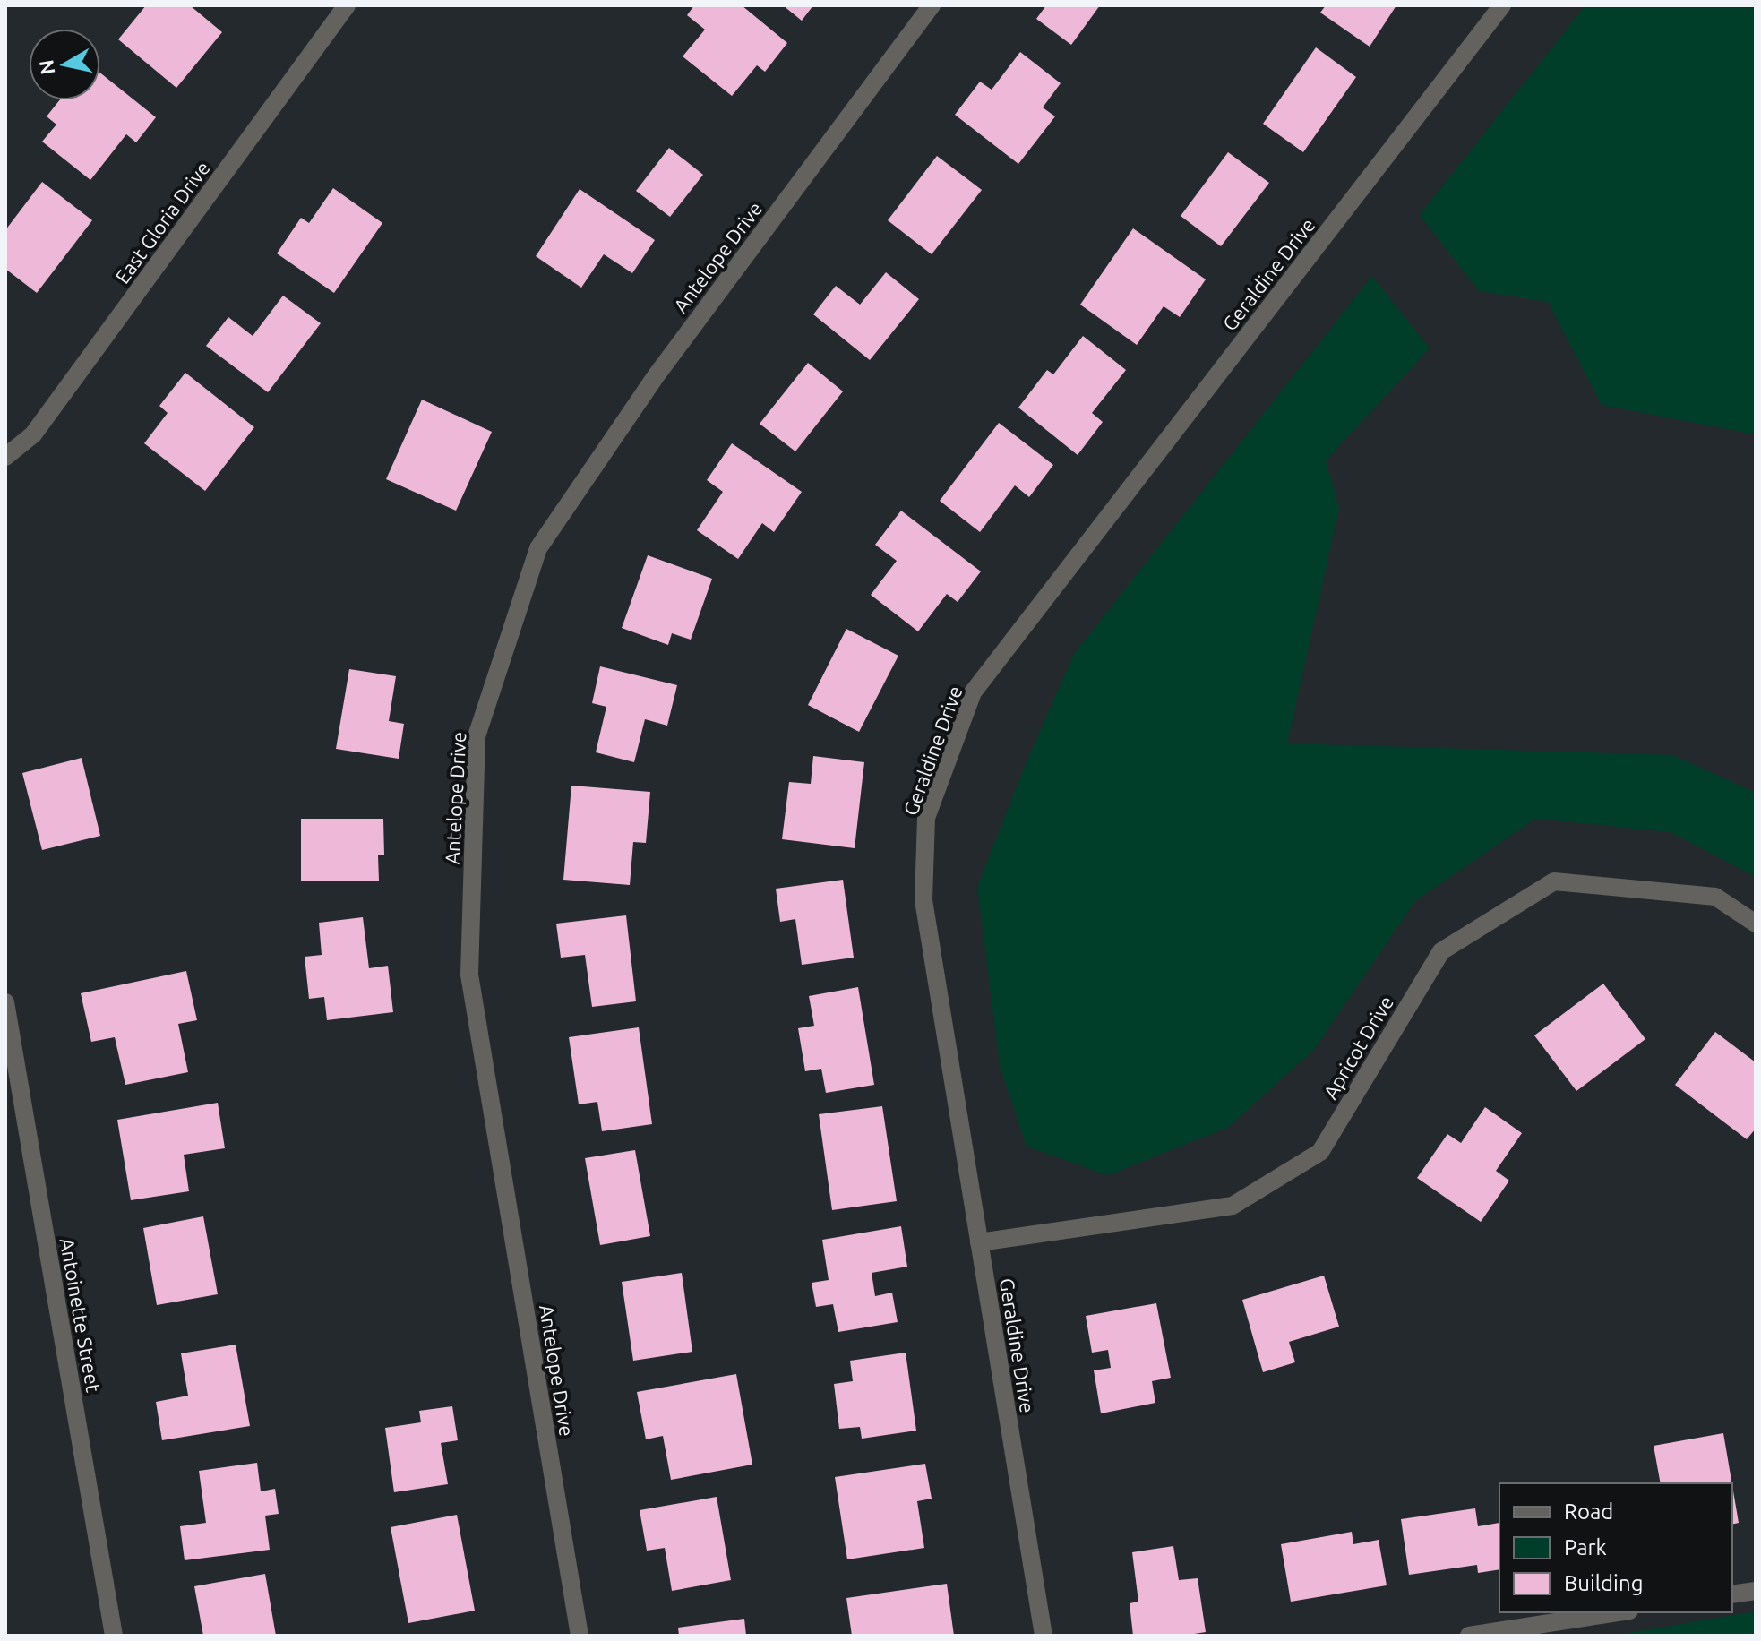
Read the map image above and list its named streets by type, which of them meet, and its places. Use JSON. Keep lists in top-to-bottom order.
{
  "streets": {
    "street": [
      "East Gloria Drive",
      "Antelope Drive",
      "Geraldine Drive",
      "Apricot Drive",
      "Antoinette Street"
    ]
  },
  "crossings": [
    ["Geraldine Drive", "Apricot Drive"]
  ],
  "legend": ["Road", "Park", "Building"],
  "north": "left"
}
